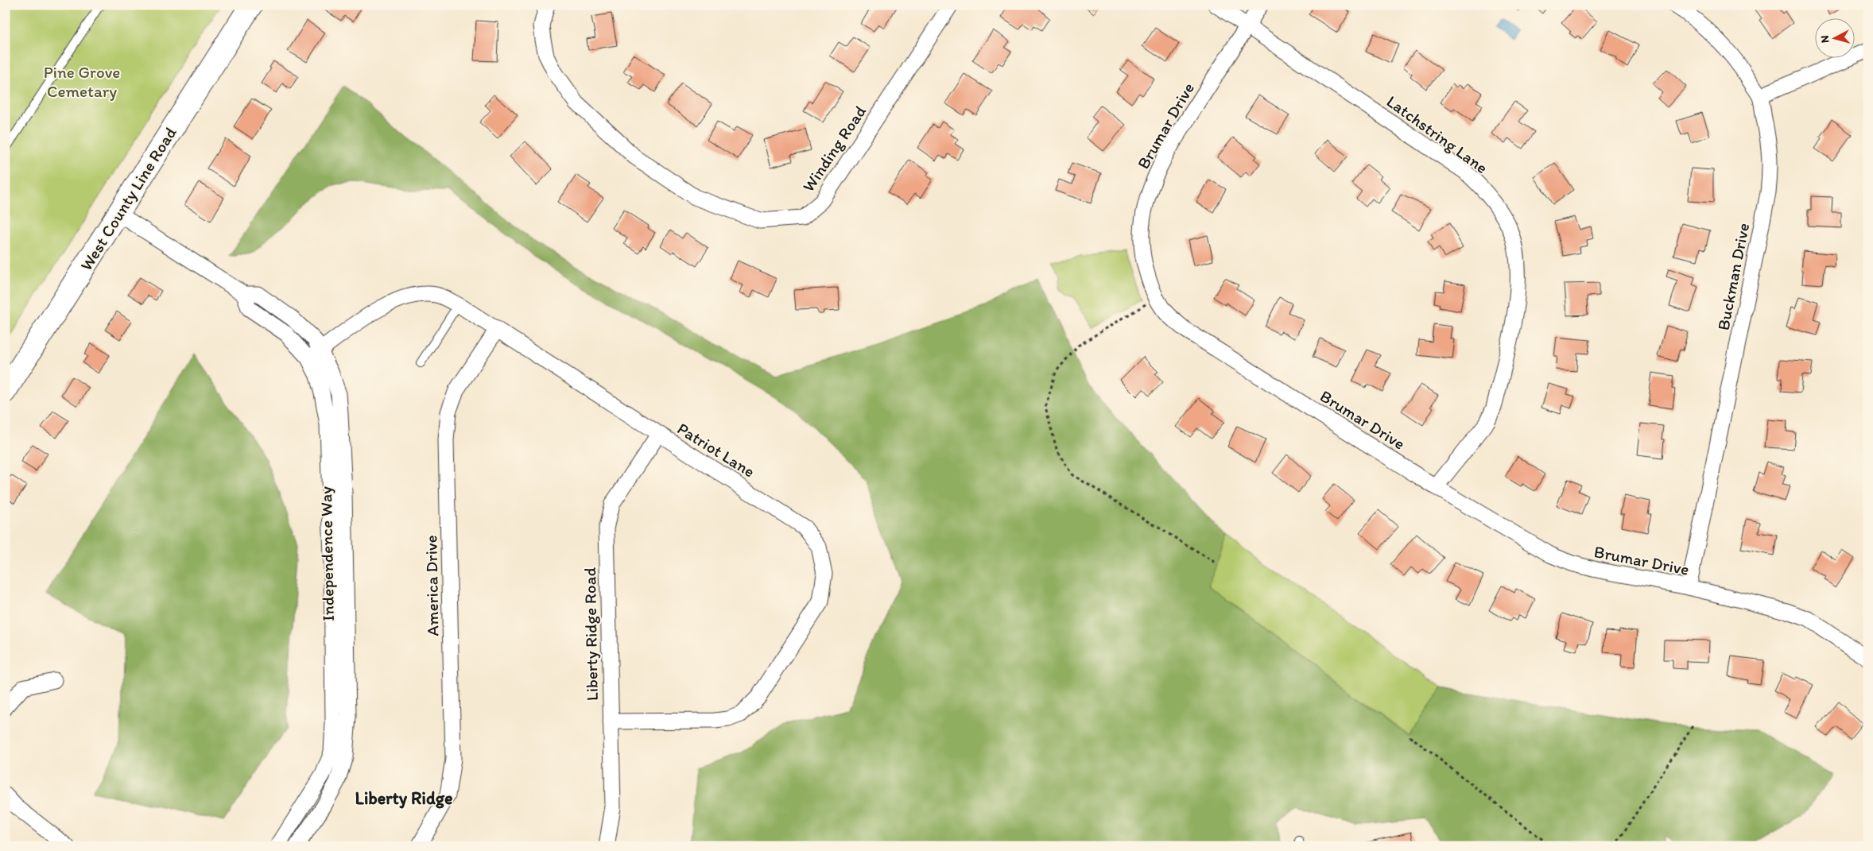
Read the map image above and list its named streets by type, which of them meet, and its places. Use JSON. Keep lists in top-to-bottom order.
{
  "streets": {
    "main road": ["West County Line Road"],
    "street": [
      "Brumar Drive",
      "Latchstring Lane",
      "Winding Road",
      "Buckman Drive",
      "Patriot Lane",
      "Independence Way",
      "America Drive",
      "Liberty Ridge Road"
    ]
  },
  "crossings": [
    ["Brumar Drive", "Latchstring Lane"],
    ["Brumar Drive", "Buckman Drive"],
    ["West County Line Road", "Independence Way"],
    ["Patriot Lane", "Independence Way"],
    ["Patriot Lane", "America Drive"],
    ["Patriot Lane", "Liberty Ridge Road"]
  ],
  "districts": ["Liberty Ridge"],
  "parks": ["Pine Grove Cemetary"],
  "north": "left"
}
